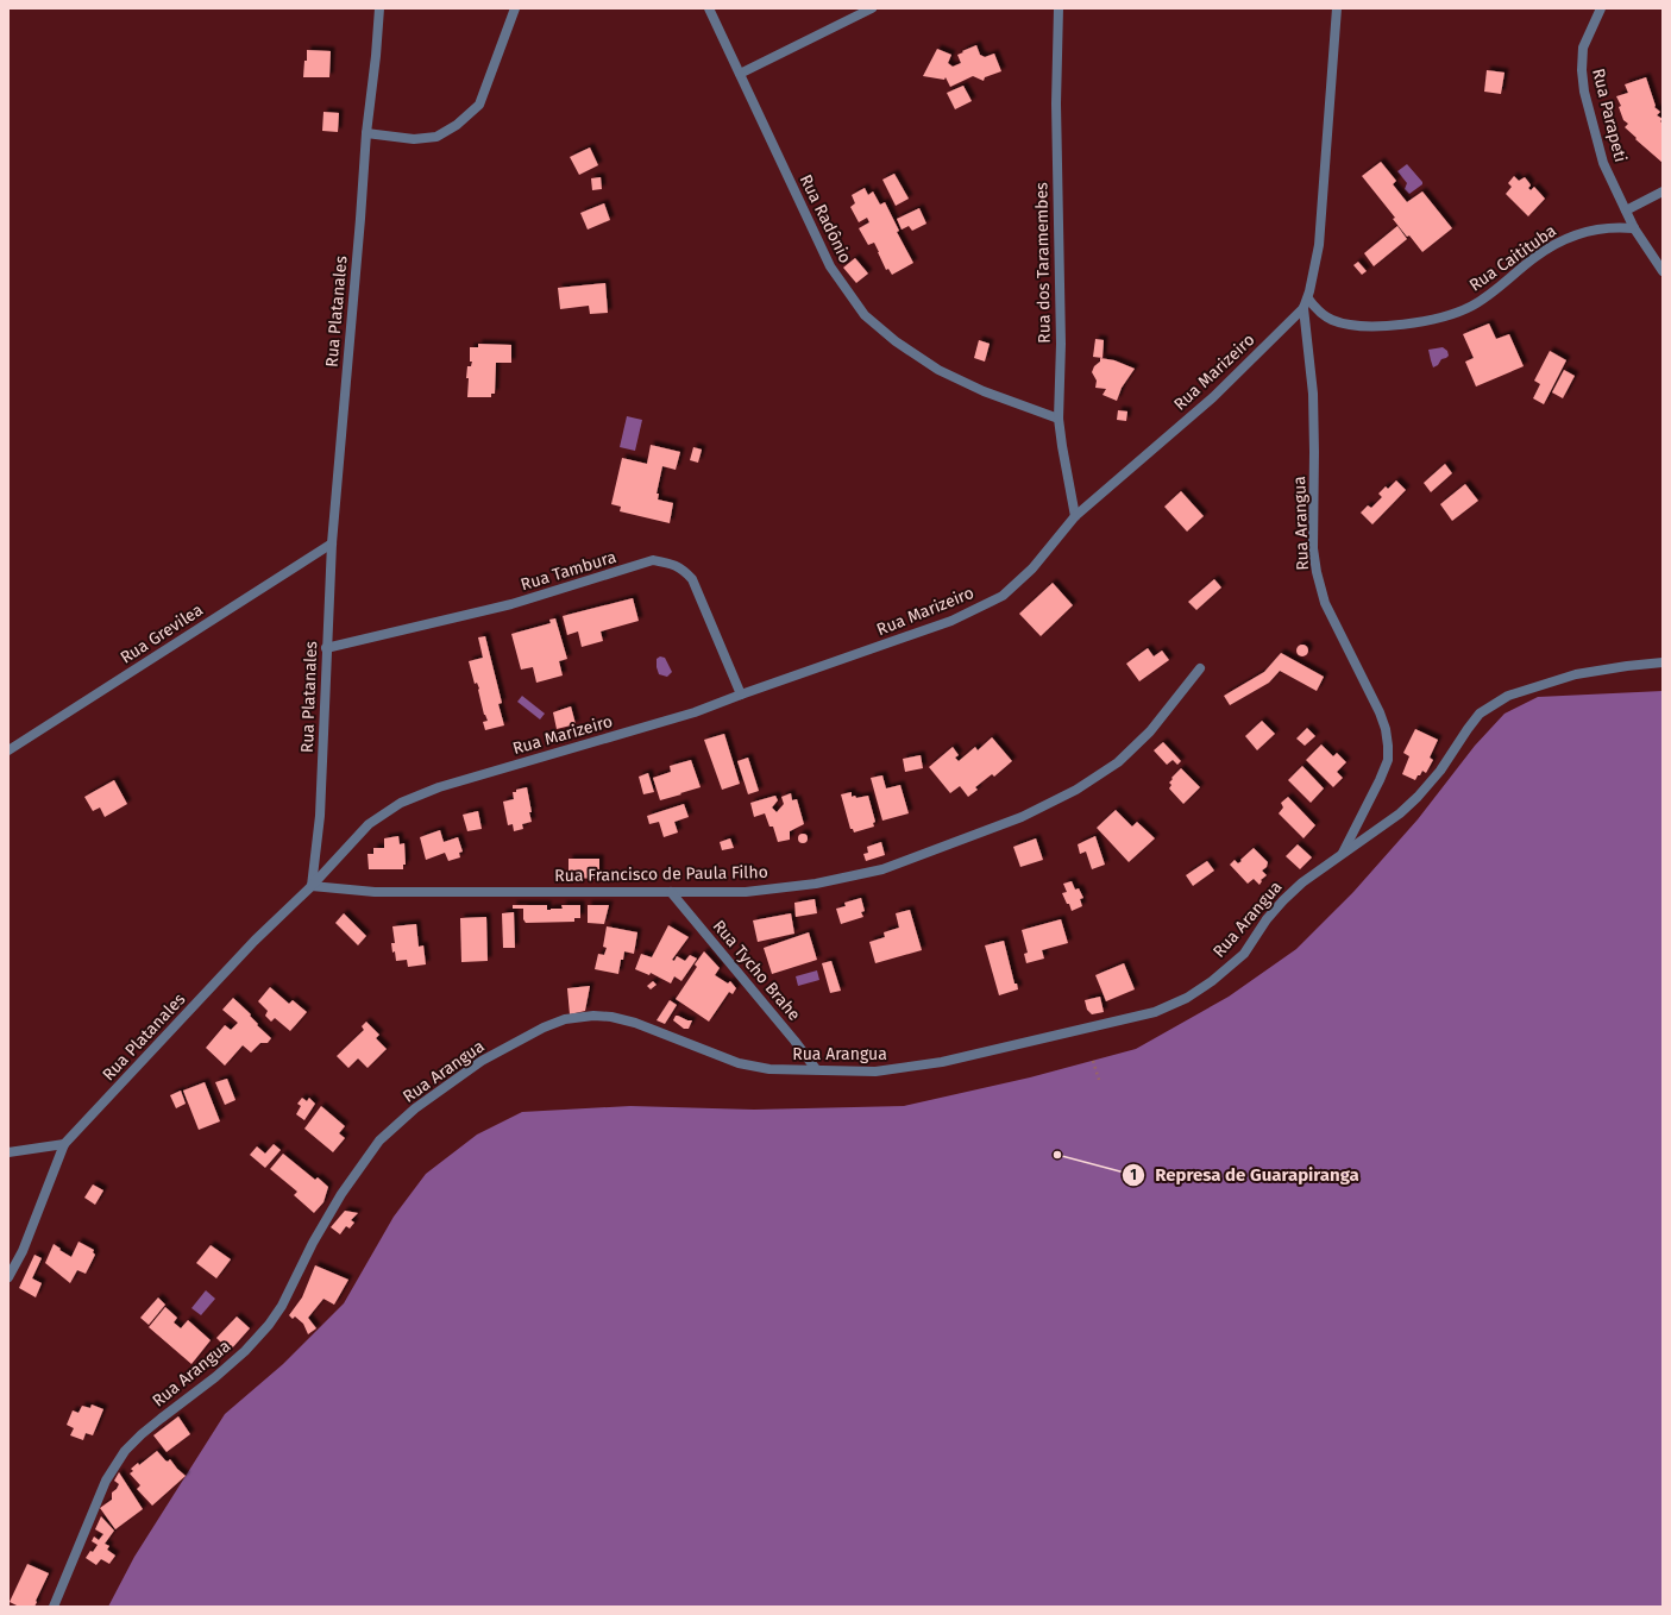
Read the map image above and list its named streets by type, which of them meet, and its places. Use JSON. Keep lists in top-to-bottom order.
{
  "streets": {
    "street": [
      "Rua Parapeti",
      "Rua Radônio",
      "Rua Caitituba",
      "Rua dos Taramembes",
      "Rua Platanales",
      "Rua Marizeiro",
      "Rua Arangua",
      "Rua Tambura",
      "Rua Grevilea",
      "Rua Francisco de Paula Filho",
      "Rua Tycho Brahe"
    ]
  },
  "crossings": [
    ["Rua Parapeti", "Rua Caitituba"],
    ["Rua Radônio", "Rua dos Taramembes"],
    ["Rua Caitituba", "Rua Marizeiro"],
    ["Rua Caitituba", "Rua Arangua"],
    ["Rua dos Taramembes", "Rua Marizeiro"],
    ["Rua Platanales", "Rua Marizeiro"],
    ["Rua Platanales", "Rua Tambura"],
    ["Rua Platanales", "Rua Grevilea"],
    ["Rua Platanales", "Rua Francisco de Paula Filho"],
    ["Rua Marizeiro", "Rua Arangua"],
    ["Rua Marizeiro", "Rua Tambura"],
    ["Rua Marizeiro", "Rua Francisco de Paula Filho"],
    ["Rua Arangua", "Rua Tycho Brahe"],
    ["Rua Francisco de Paula Filho", "Rua Tycho Brahe"]
  ],
  "places": ["Represa de Guarapiranga"]
}
